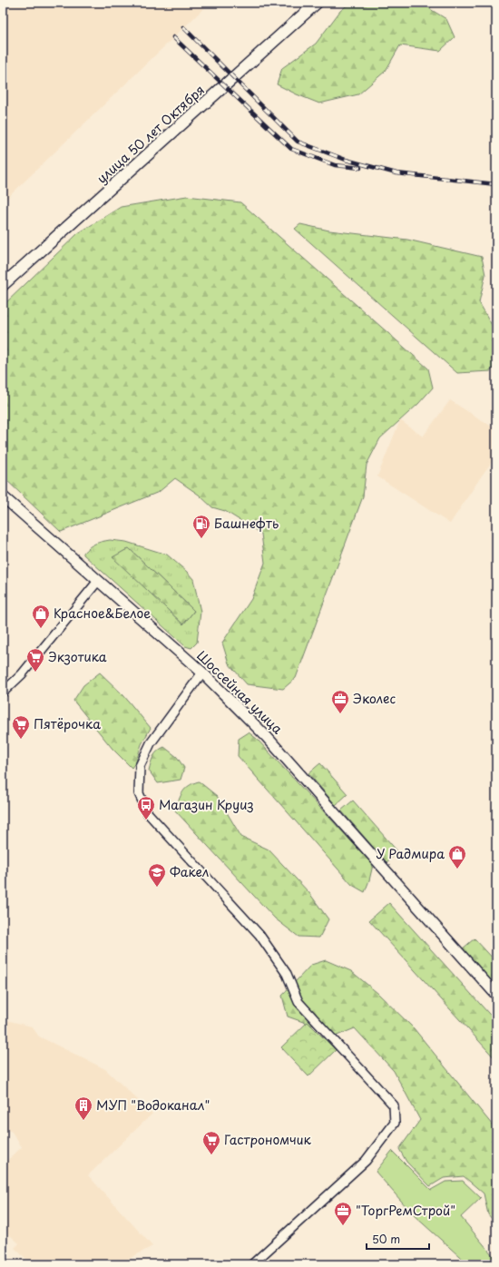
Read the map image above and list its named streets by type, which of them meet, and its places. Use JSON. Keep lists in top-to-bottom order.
{
  "streets": {
    "main road": ["улица 50 лет Октября"],
    "street": ["Шоссейная улица"]
  },
  "places": {
    "fuel station": ["Башнефть"],
    "shop": ["Красное&Белое", "У Радмира"],
    "supermarket": ["Экзотика", "Пятёрочка", "Гастрономчик"],
    "office": ["Эколес", "\"ТоргРемСтрой\""],
    "bus stop": ["Магазин Круиз"],
    "school or university": ["Факел"],
    "building": ["МУП \"Водоканал\""]
  },
  "scale_bar": "50 m"
}
